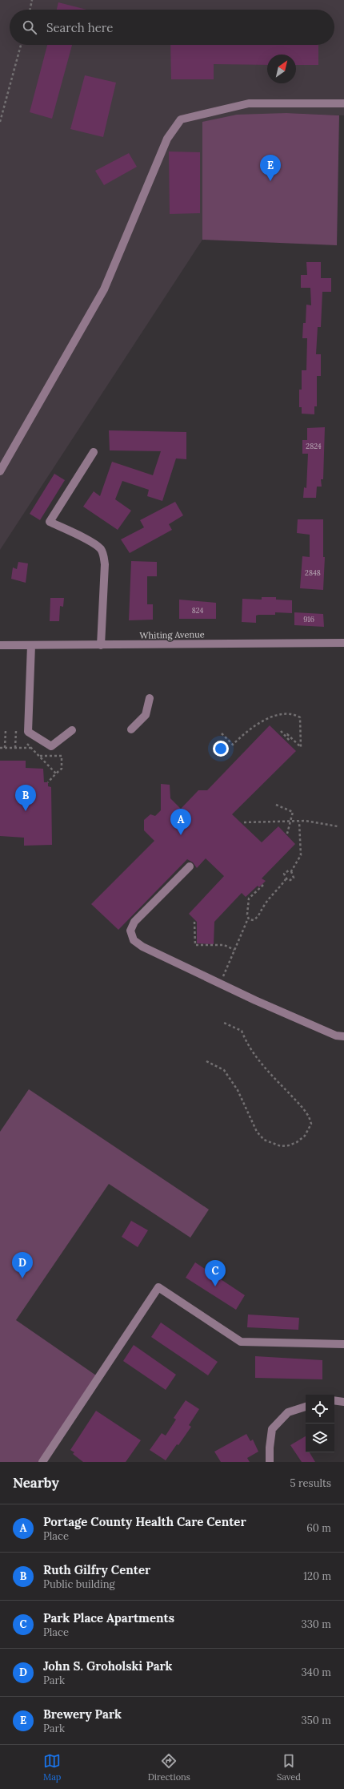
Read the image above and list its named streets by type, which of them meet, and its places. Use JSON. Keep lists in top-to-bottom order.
{
  "streets": {
    "street": ["Whiting Avenue"]
  },
  "house_numbers": [
    "2824",
    "2848",
    "824",
    "916"
  ],
  "north": "top right",
  "page": {
    "search": "Search here",
    "pins": [
      "E",
      "B",
      "A",
      "D",
      "C"
    ],
    "heading": ["Nearby", "5 results"],
    "list": [
      {
        "mark": "A",
        "name": "Portage County Health Care Center",
        "note": "Place",
        "value": "60 m"
      },
      {
        "mark": "B",
        "name": "Ruth Gilfry Center",
        "note": "Public building",
        "value": "120 m"
      },
      {
        "mark": "C",
        "name": "Park Place Apartments",
        "note": "Place",
        "value": "330 m"
      },
      {
        "mark": "D",
        "name": "John S. Groholski Park",
        "note": "Park",
        "value": "340 m"
      },
      {
        "mark": "E",
        "name": "Brewery Park",
        "note": "Park",
        "value": "350 m"
      }
    ],
    "nav": ["Map", "Directions", "Saved"]
  }
}
